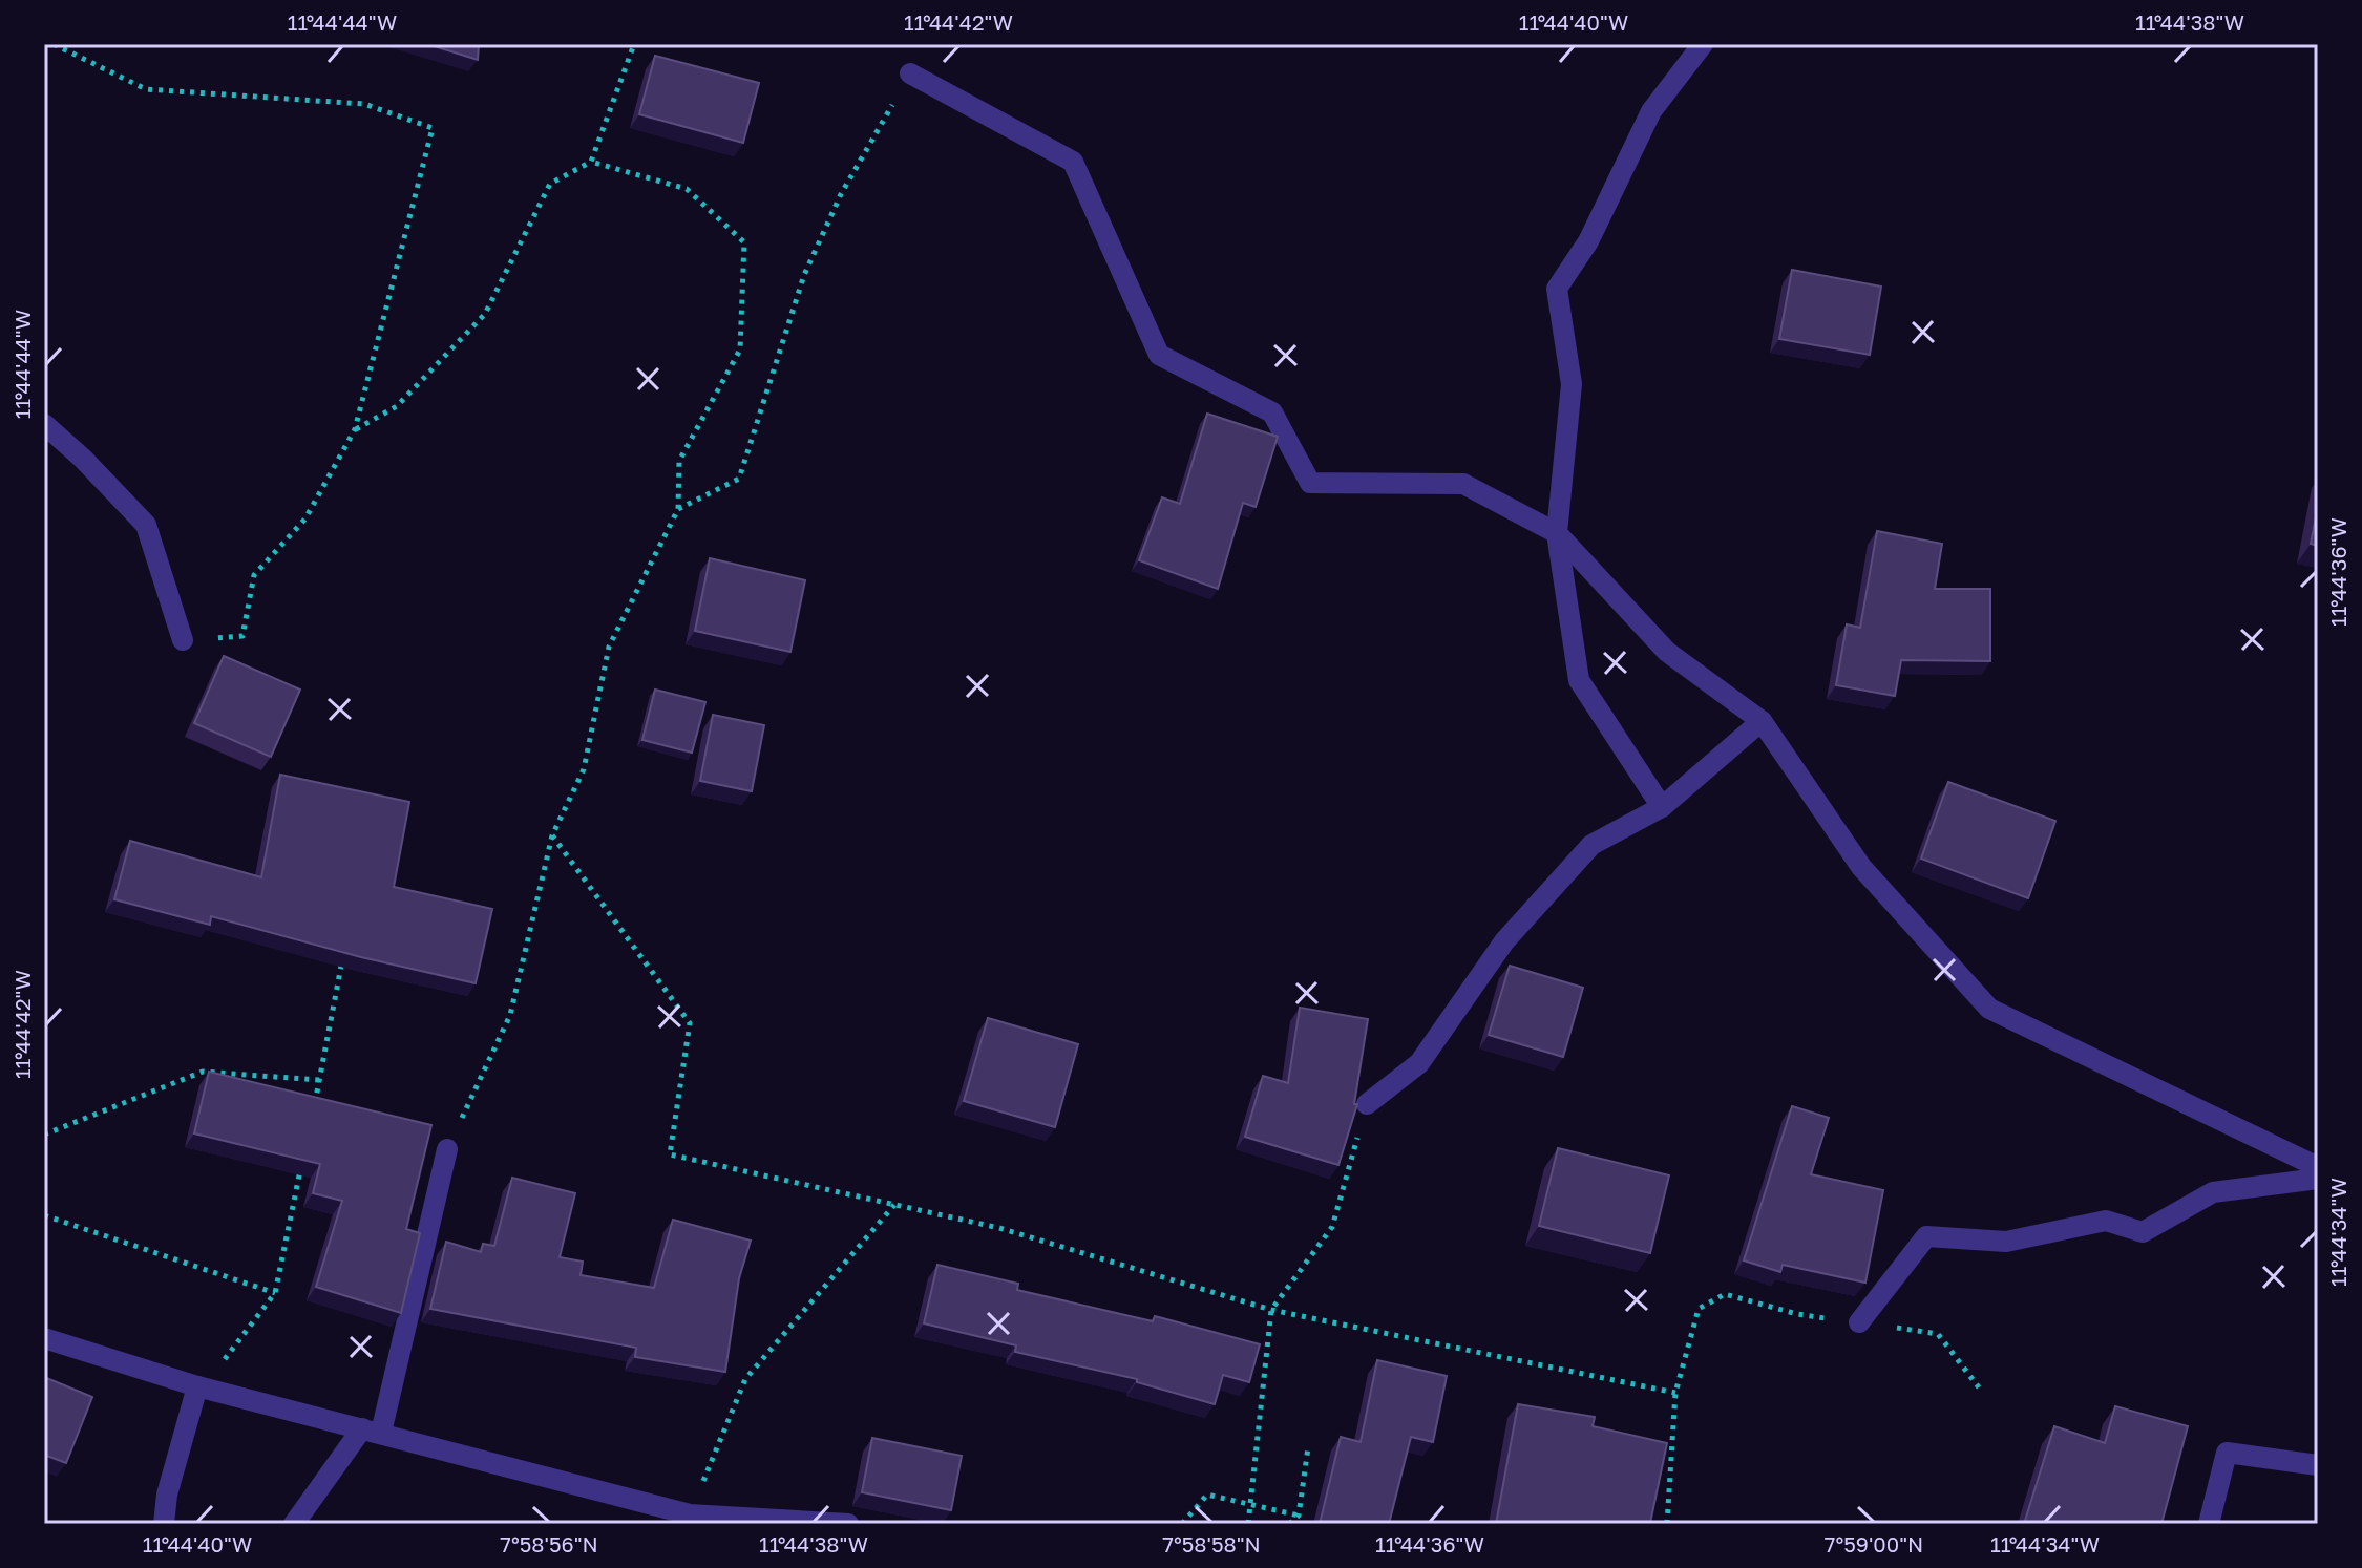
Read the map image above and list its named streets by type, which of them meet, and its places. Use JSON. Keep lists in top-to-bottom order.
{
  "coordinates": [
    "11°44'44\"W",
    "11°44'42\"W",
    "11°44'40\"W",
    "11°44'38\"W",
    "11°44'36\"W",
    "11°44'34\"W",
    "7°58'56\"N",
    "7°58'58\"N",
    "7°59'00\"N"
  ]
}
